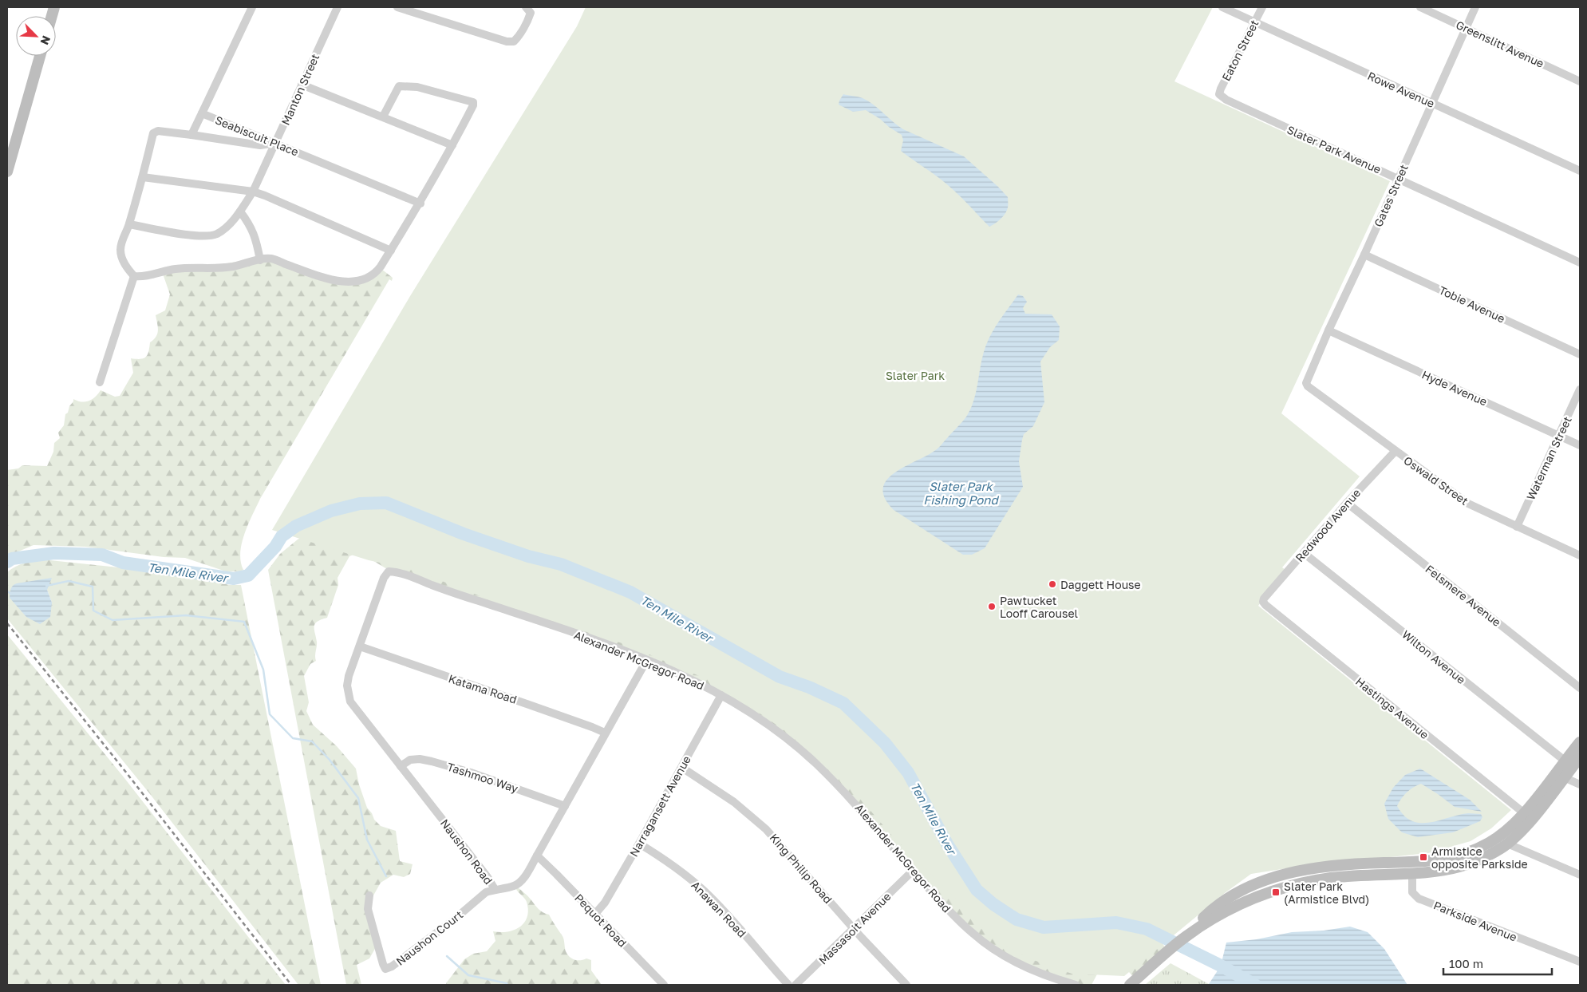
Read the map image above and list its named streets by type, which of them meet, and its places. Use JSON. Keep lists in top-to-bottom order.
{
  "streets": {
    "street": [
      "Greenslitt Avenue",
      "Eaton Street",
      "Manton Street",
      "Rowe Avenue",
      "Seabiscuit Place",
      "Slater Park Avenue",
      "Gates Street",
      "Tobie Avenue",
      "Hyde Avenue",
      "Waterman Street",
      "Oswald Street",
      "Redwood Avenue",
      "Felsmere Avenue",
      "Wilton Avenue",
      "Alexander McGregor Road",
      "Katama Road",
      "Hastings Avenue",
      "Tashmoo Way",
      "Narragansett Avenue",
      "Naushon Road",
      "King Philip Road",
      "Anawan Road",
      "Pequot Road",
      "Parkside Avenue",
      "Massasoit Avenue",
      "Naushon Court"
    ]
  },
  "crossings": [
    ["Greenslitt Avenue", "Gates Street"],
    ["Eaton Street", "Rowe Avenue"],
    ["Eaton Street", "Slater Park Avenue"],
    ["Manton Street", "Seabiscuit Place"],
    ["Rowe Avenue", "Gates Street"],
    ["Slater Park Avenue", "Gates Street"],
    ["Gates Street", "Tobie Avenue"],
    ["Gates Street", "Hyde Avenue"],
    ["Gates Street", "Oswald Street"],
    ["Hyde Avenue", "Waterman Street"],
    ["Waterman Street", "Oswald Street"],
    ["Oswald Street", "Redwood Avenue"],
    ["Redwood Avenue", "Felsmere Avenue"],
    ["Redwood Avenue", "Wilton Avenue"],
    ["Redwood Avenue", "Hastings Avenue"],
    ["Alexander McGregor Road", "Narragansett Avenue"],
    ["Alexander McGregor Road", "Naushon Road"],
    ["Alexander McGregor Road", "Massasoit Avenue"],
    ["Katama Road", "Naushon Road"],
    ["Tashmoo Way", "Naushon Road"],
    ["Narragansett Avenue", "King Philip Road"],
    ["Narragansett Avenue", "Anawan Road"],
    ["Narragansett Avenue", "Pequot Road"],
    ["Naushon Road", "Pequot Road"],
    ["Naushon Road", "Naushon Court"],
    ["King Philip Road", "Massasoit Avenue"]
  ],
  "water": ["Slater Park Fishing Pond", "Ten Mile River"],
  "parks": ["Slater Park"],
  "places": {
    "other": ["Daggett House", "Pawtucket Looff Carousel"],
    "transit": ["Armistice opposite Parkside", "Slater Park (Armistice Blvd)"]
  },
  "scale_bar": "100 m",
  "north": "bottom right"
}
